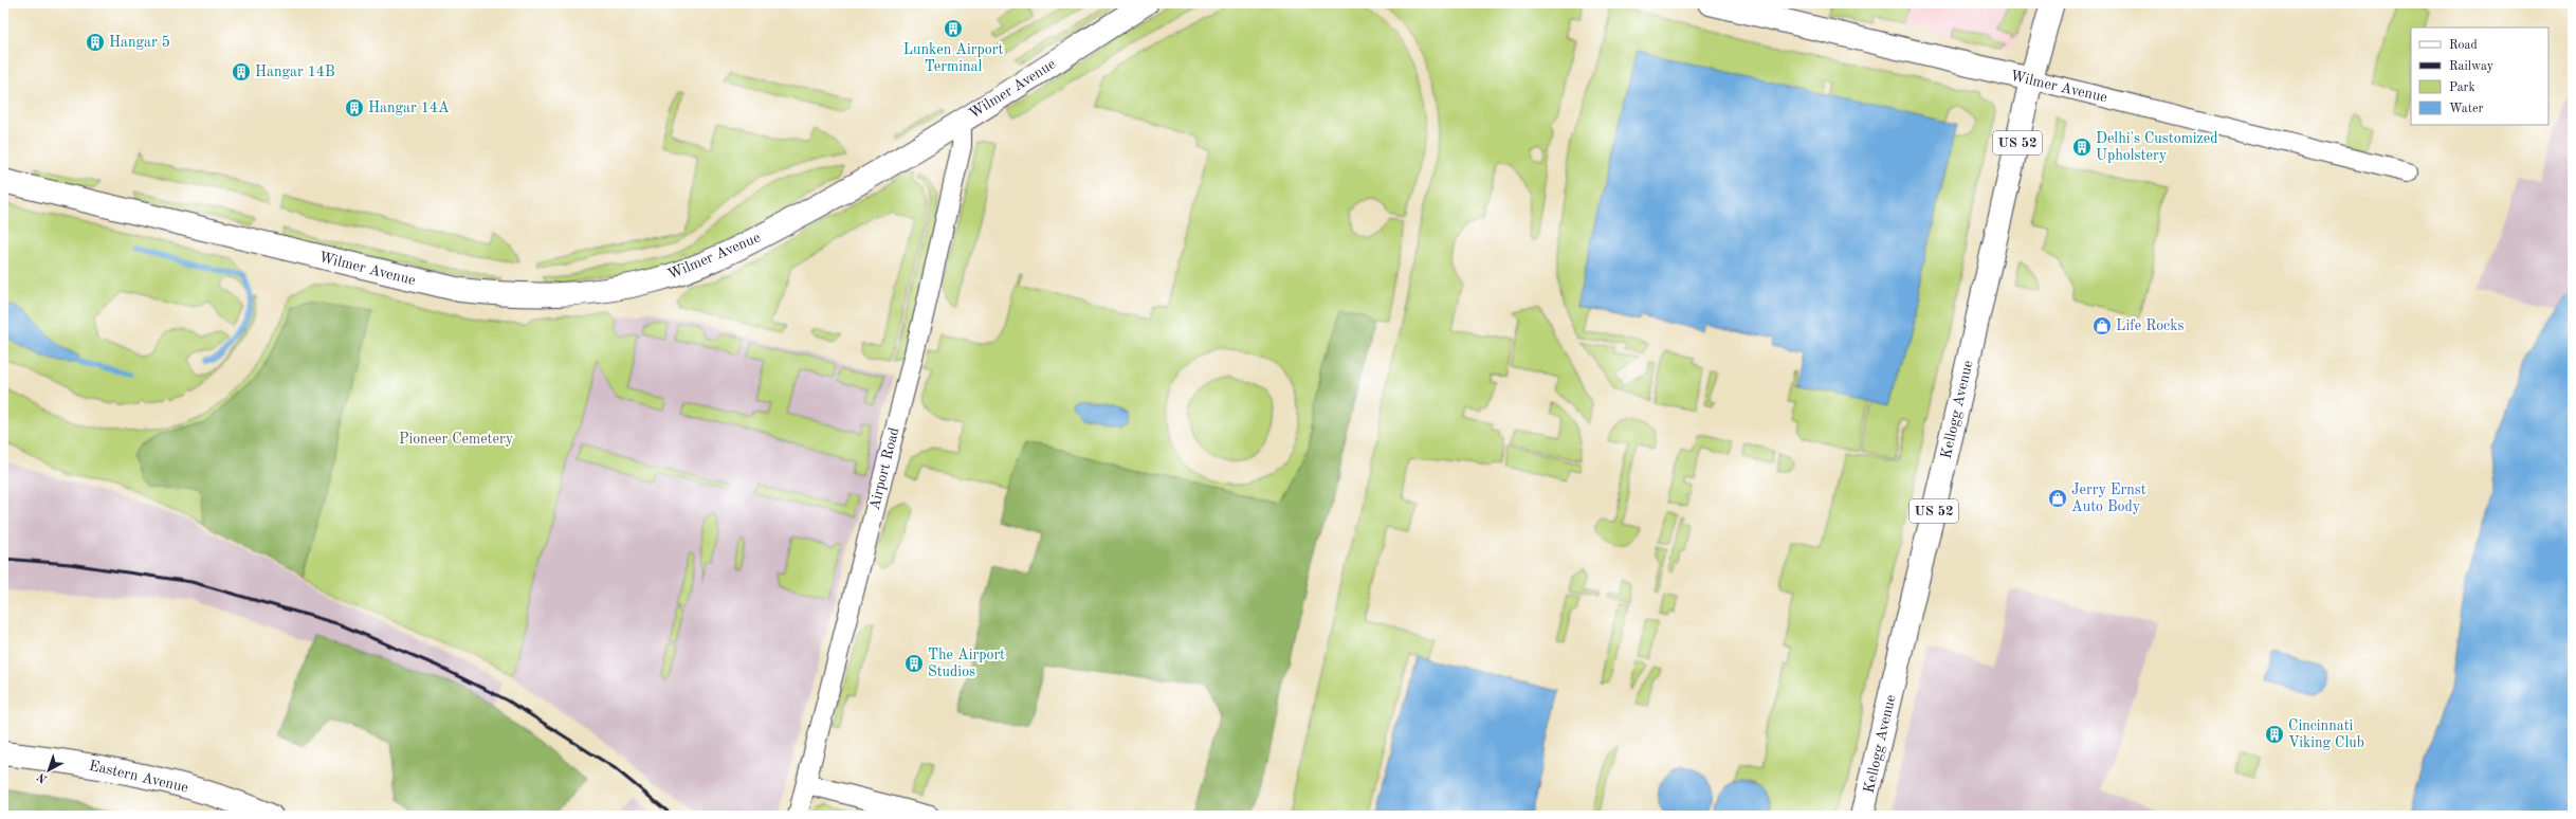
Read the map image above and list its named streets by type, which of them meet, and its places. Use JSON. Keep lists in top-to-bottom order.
{
  "streets": {
    "street": [
      "Wilmer Avenue",
      "US 52",
      "Kellogg Avenue",
      "Airport Road",
      "Eastern Avenue"
    ]
  },
  "crossings": [
    ["Wilmer Avenue", "Kellogg Avenue"],
    ["Wilmer Avenue", "Airport Road"]
  ],
  "parks": ["Pioneer Cemetery"],
  "places": {
    "building": [
      "Lunken Airport Terminal",
      "Hangar 5",
      "Hangar 14B",
      "Hangar 14A",
      "Delhi's Customized Upholstery",
      "The Airport Studios",
      "Cincinnati Viking Club"
    ],
    "shop": ["Life Rocks", "Jerry Ernst Auto Body"]
  },
  "legend": [
    "Road",
    "Railway",
    "Park",
    "Water"
  ],
  "north": "bottom left"
}
